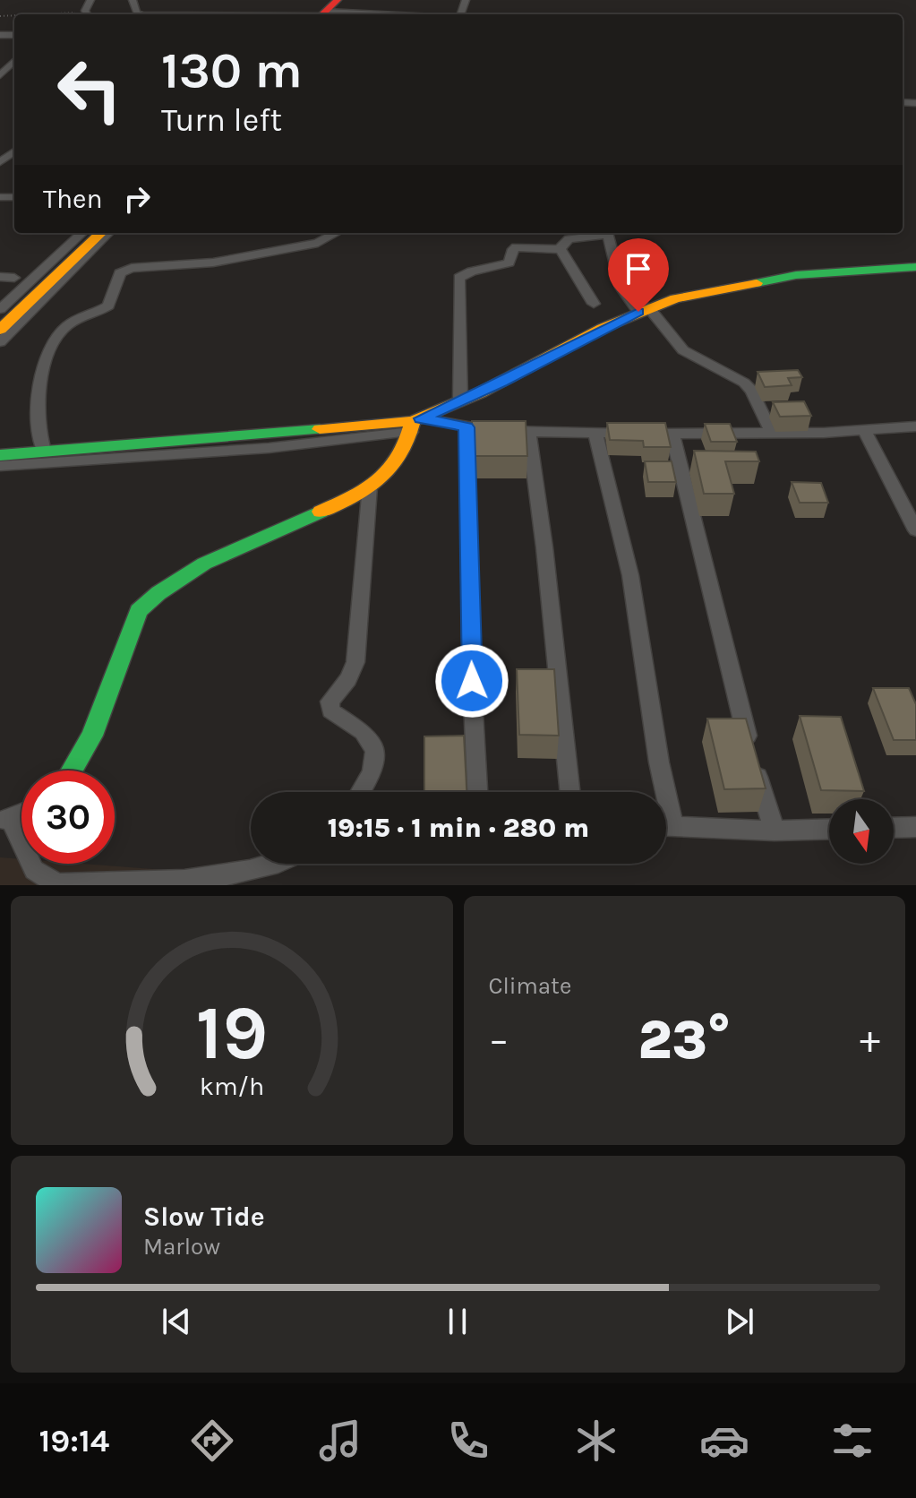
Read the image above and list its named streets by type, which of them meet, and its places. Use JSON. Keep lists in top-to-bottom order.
{
  "north": "bottom",
  "page": {
    "turn": ["130 m", "Turn left"],
    "then": "Then",
    "limit": "30",
    "trip": "19:15 · 1 min · 280 m",
    "tile": "Climate",
    "heat": ["−", "23°", "+"],
    "song": ["Slow Tide", "Marlow"],
    "tabs": "19:14",
    "gauge": ["19", "km/h"]
  }
}
